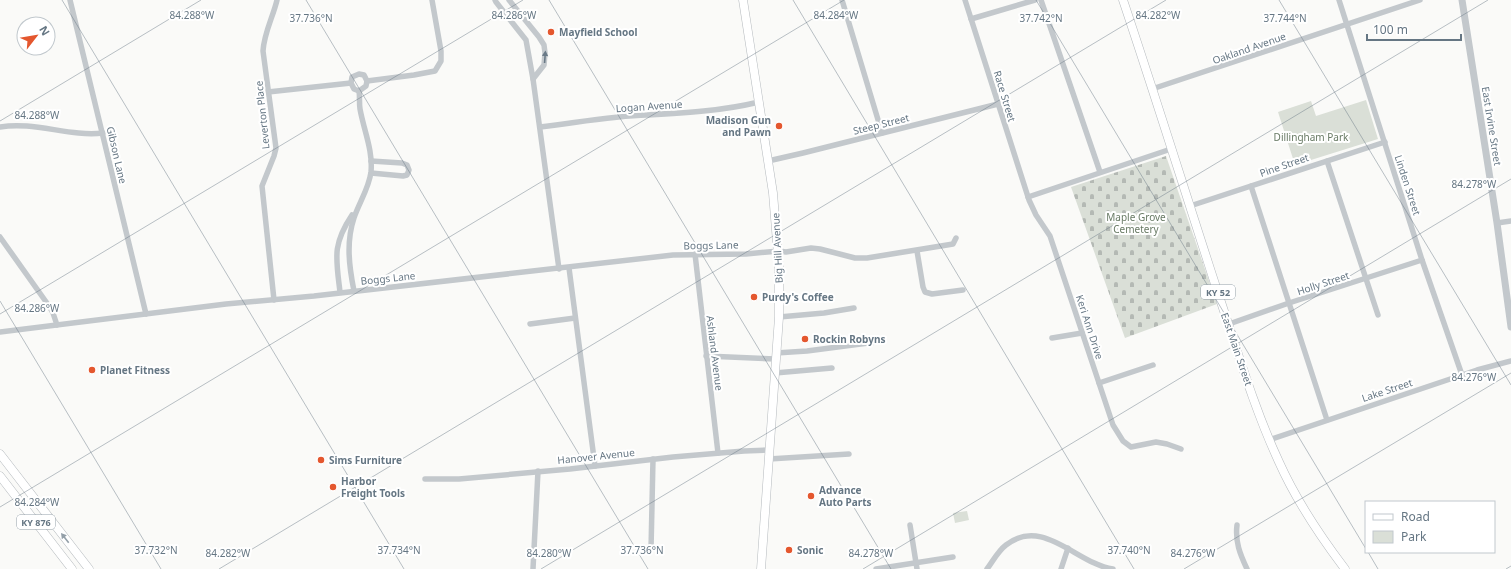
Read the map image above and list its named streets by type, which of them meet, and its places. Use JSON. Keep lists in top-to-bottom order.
{
  "streets": {
    "main road": [
      "Big Hill Avenue",
      "KY 52",
      "East Main Street",
      "KY 876"
    ],
    "street": [
      "Oakland Avenue",
      "Race Street",
      "Logan Avenue",
      "Leverton Place",
      "Steep Street",
      "East Irvine Street",
      "Gibson Lane",
      "Pine Street",
      "Linden Street",
      "Boggs Lane",
      "Holly Street",
      "Keri Ann Drive",
      "Ashland Avenue",
      "Lake Street",
      "Hanover Avenue"
    ]
  },
  "crossings": [
    ["Oakland Avenue", "Linden Street"],
    ["Oakland Avenue", "East Main Street"],
    ["Race Street", "Steep Street"],
    ["Race Street", "Keri Ann Drive"],
    ["Logan Avenue", "Big Hill Avenue"],
    ["Leverton Place", "Boggs Lane"],
    ["Steep Street", "Big Hill Avenue"],
    ["Gibson Lane", "Boggs Lane"],
    ["Pine Street", "Linden Street"],
    ["Pine Street", "East Main Street"],
    ["Linden Street", "Holly Street"],
    ["Linden Street", "Lake Street"],
    ["Boggs Lane", "Big Hill Avenue"],
    ["Boggs Lane", "Ashland Avenue"],
    ["Big Hill Avenue", "Hanover Avenue"],
    ["Holly Street", "East Main Street"],
    ["East Main Street", "Lake Street"],
    ["Ashland Avenue", "Hanover Avenue"]
  ],
  "parks": ["Dillingham Park", "Maple Grove Cemetery"],
  "places": [
    "Mayfield School",
    "Madison Gun and Pawn",
    "Purdy's Coffee",
    "Rockin Robyns",
    "Planet Fitness",
    "Sims Furniture",
    "Harbor Freight Tools",
    "Advance Auto Parts",
    "Sonic"
  ],
  "legend": ["Road", "Park"],
  "scale_bar": "100 m",
  "north": "top right",
  "coordinates": [
    "84.286°W",
    "84.288°W",
    "84.284°W",
    "84.282°W",
    "37.736°N",
    "37.742°N",
    "37.744°N",
    "84.278°W",
    "84.276°W",
    "37.732°N",
    "37.734°N",
    "37.740°N",
    "84.280°W"
  ]
}
